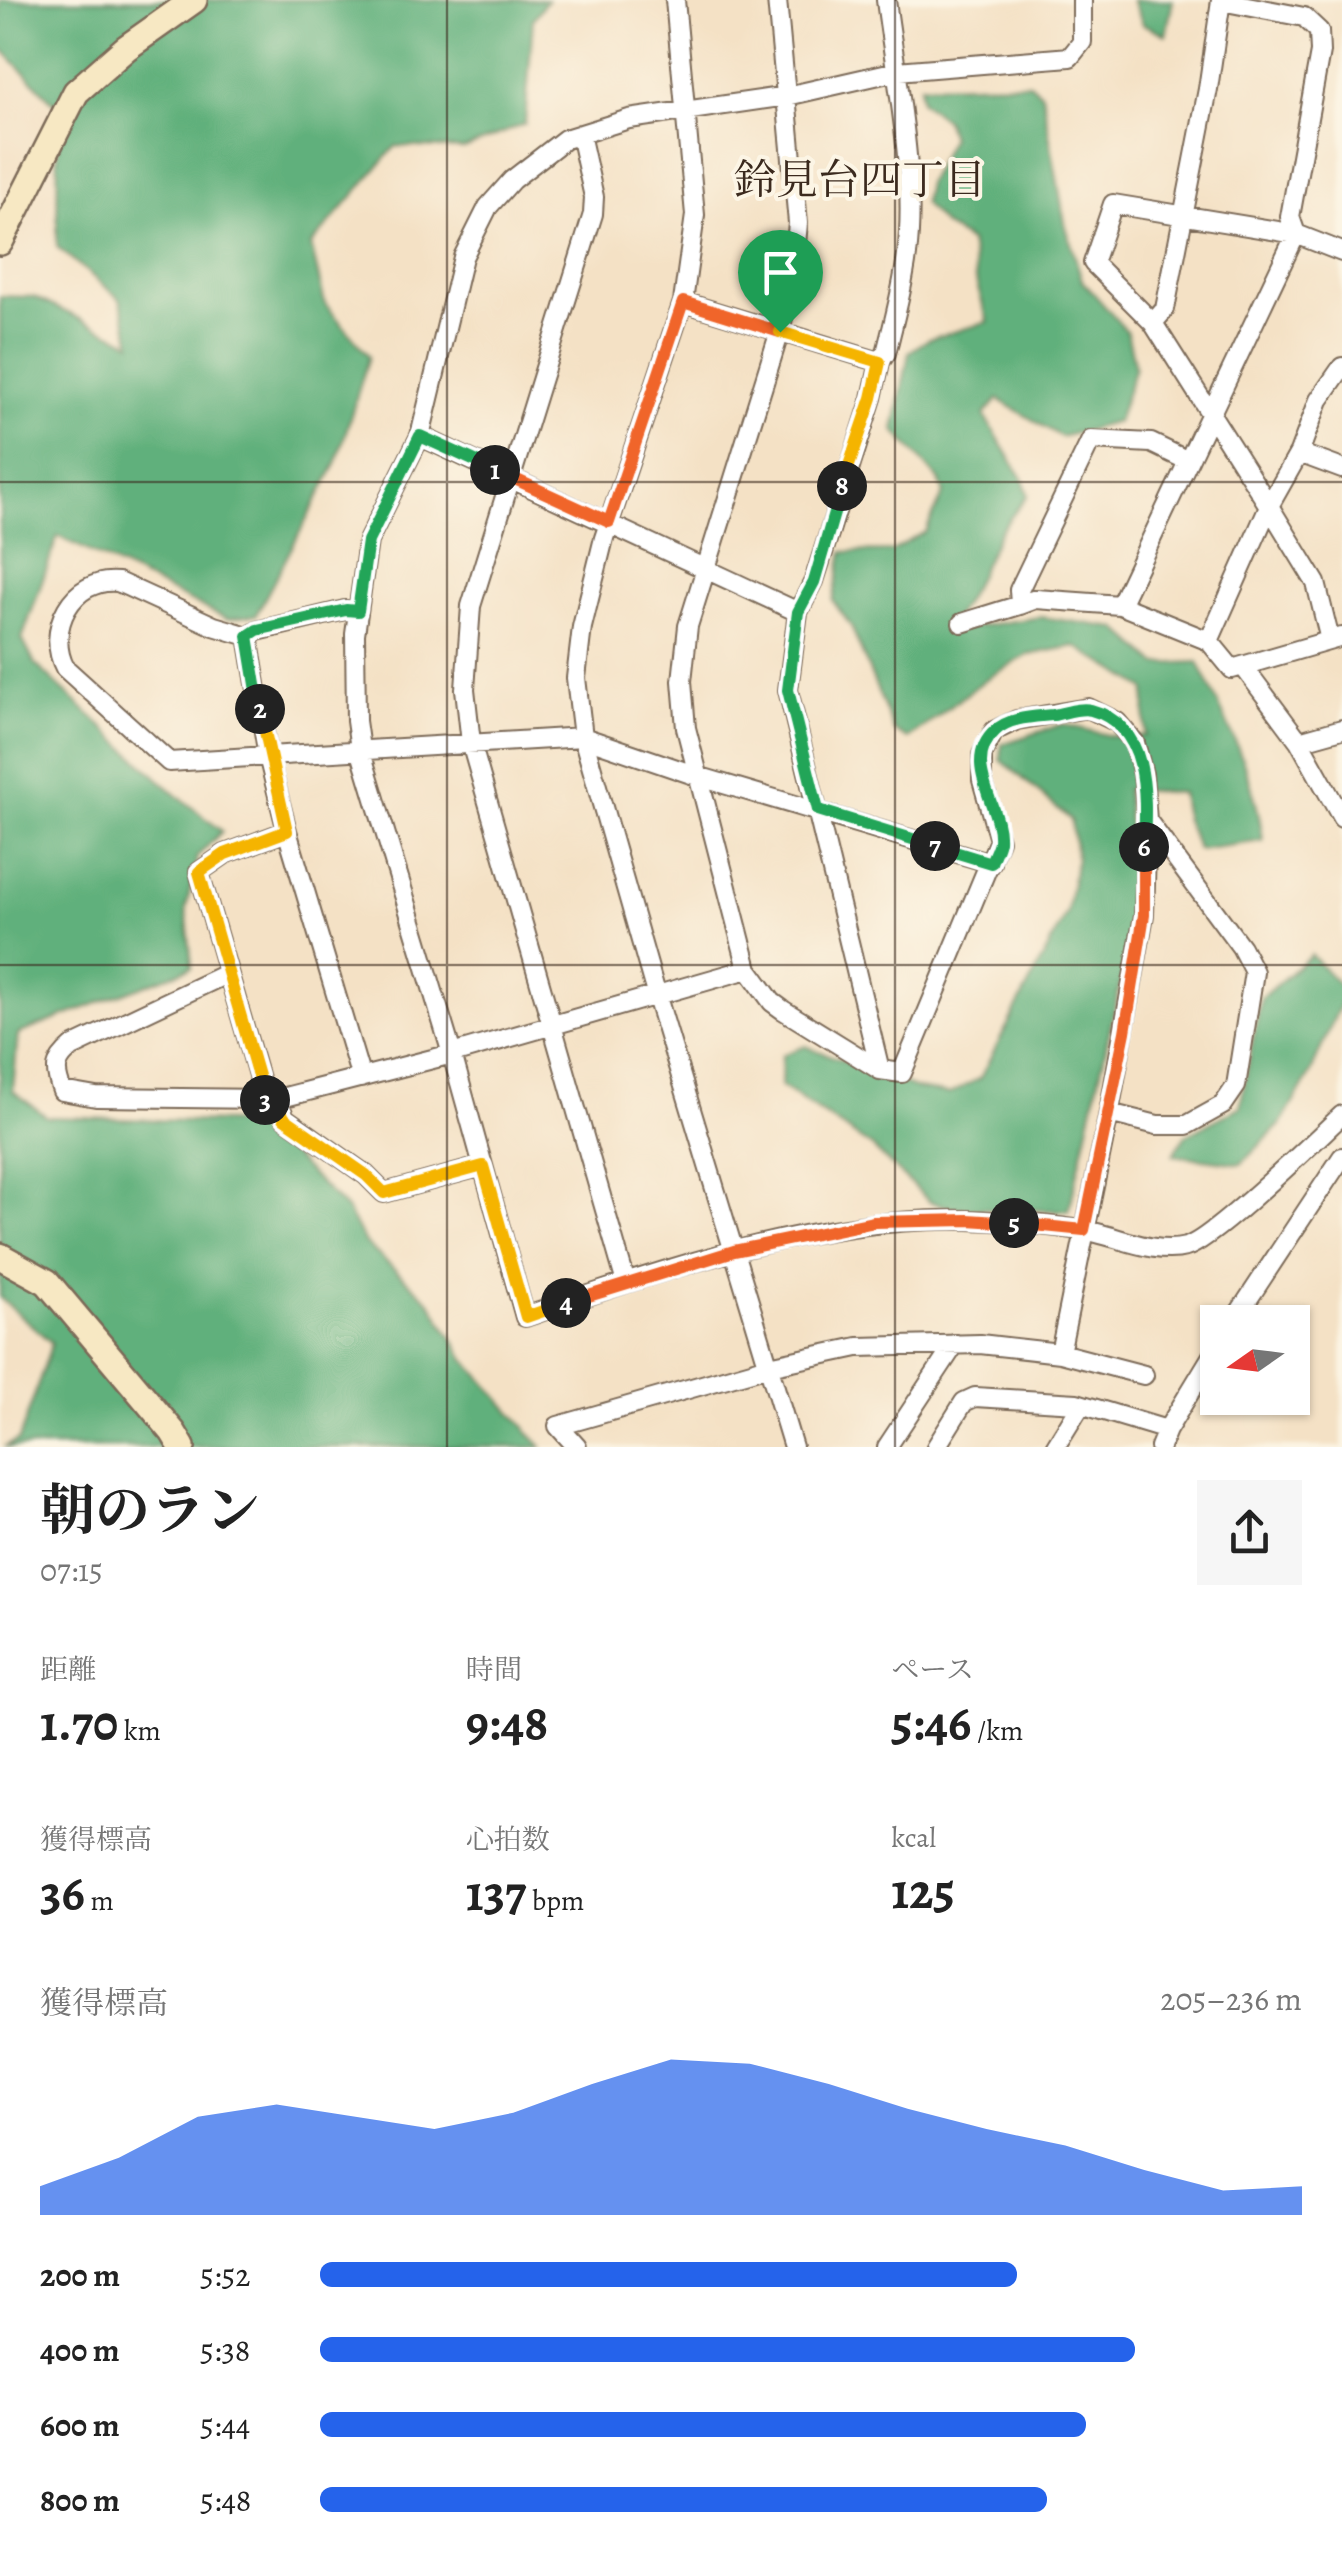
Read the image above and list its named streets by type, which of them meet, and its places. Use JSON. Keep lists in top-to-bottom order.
{
  "districts": ["鈴見台四丁目"],
  "north": "left",
  "page": {
    "pins": [
      "1",
      "8",
      "2",
      "7",
      "6",
      "3",
      "5",
      "4"
    ],
    "heading": ["朝のラン", "07:15"],
    "stats": [
      ["距離", "1.70 km"],
      ["時間", "9:48"],
      ["ペース", "5:46 /km"],
      ["獲得標高", "36 m"],
      ["心拍数", "137 bpm"],
      ["kcal", "125"]
    ],
    "chart": ["獲得標高", "205–236 m"],
    "list": [
      {
        "name": "200 m",
        "note": "5:52"
      },
      {
        "name": "400 m",
        "note": "5:38"
      },
      {
        "name": "600 m",
        "note": "5:44"
      },
      {
        "name": "800 m",
        "note": "5:48"
      }
    ]
  }
}
